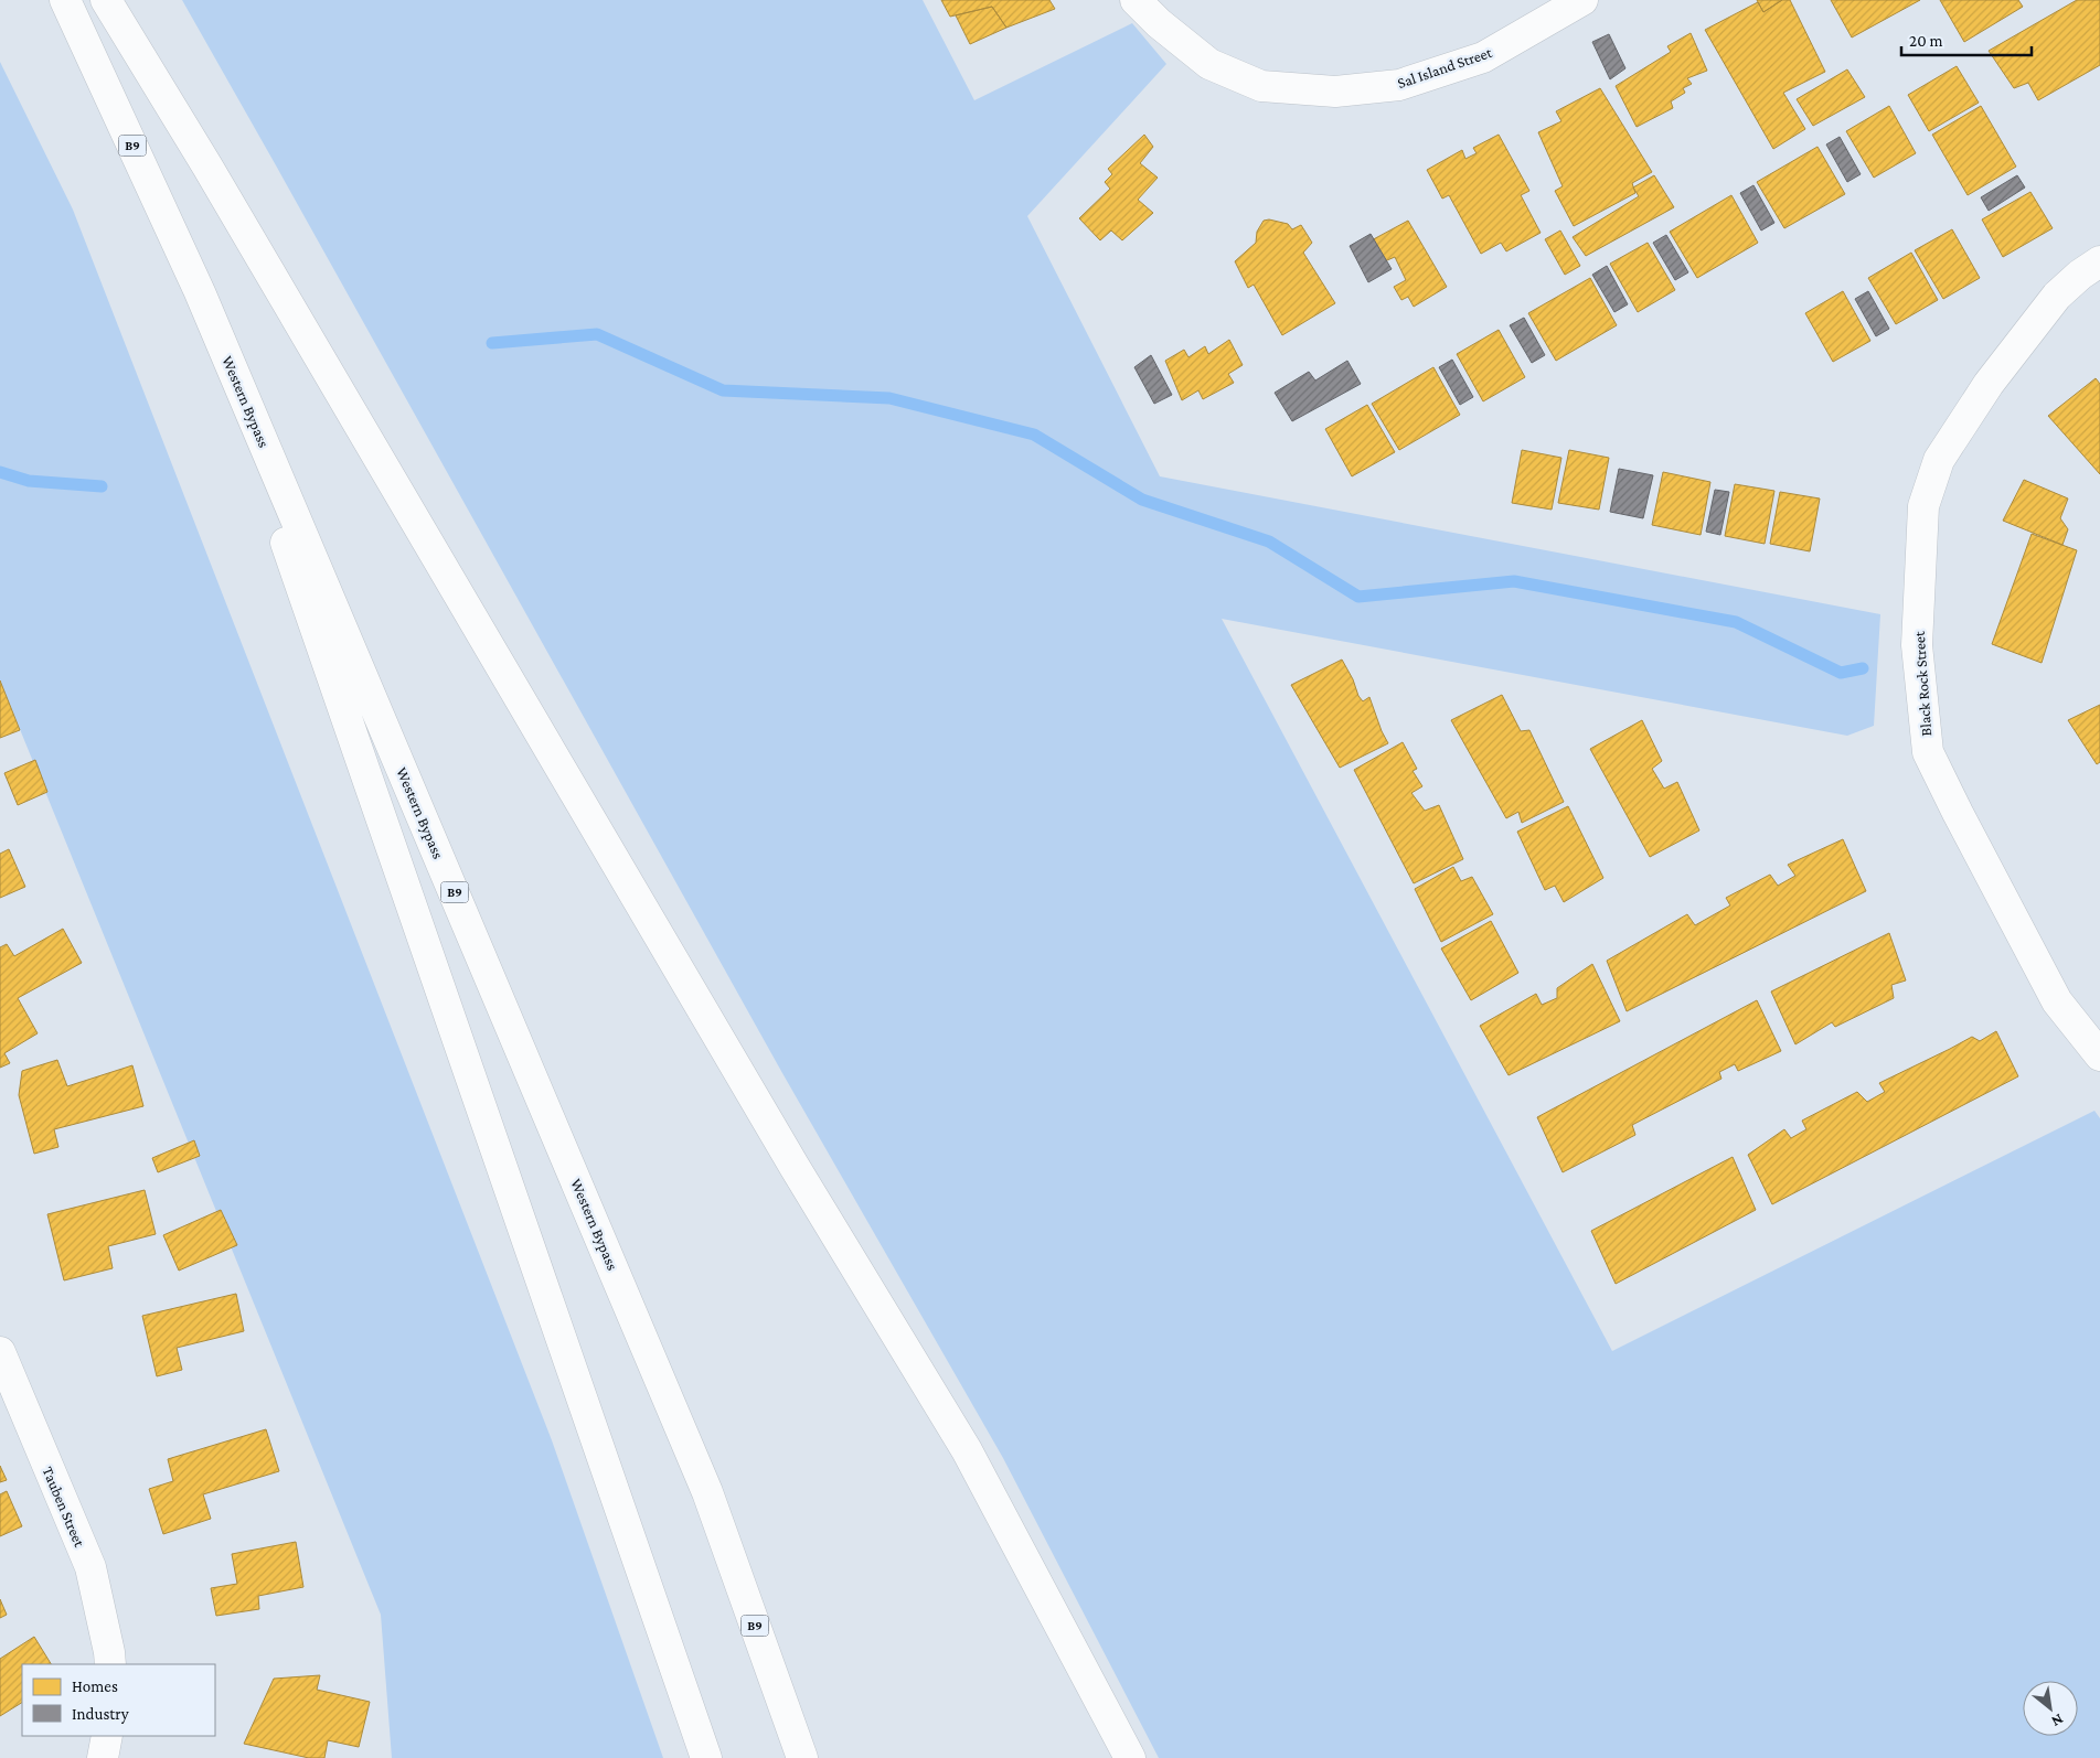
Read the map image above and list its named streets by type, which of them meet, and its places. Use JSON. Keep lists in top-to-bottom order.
{
  "streets": {
    "main road": [
      "Sal Island Street",
      "B9",
      "Western Bypass",
      "Black Rock Street",
      "Tauben Street"
    ]
  },
  "legend": ["Homes", "Industry"],
  "scale_bar": "20 m",
  "north": "bottom right"
}
